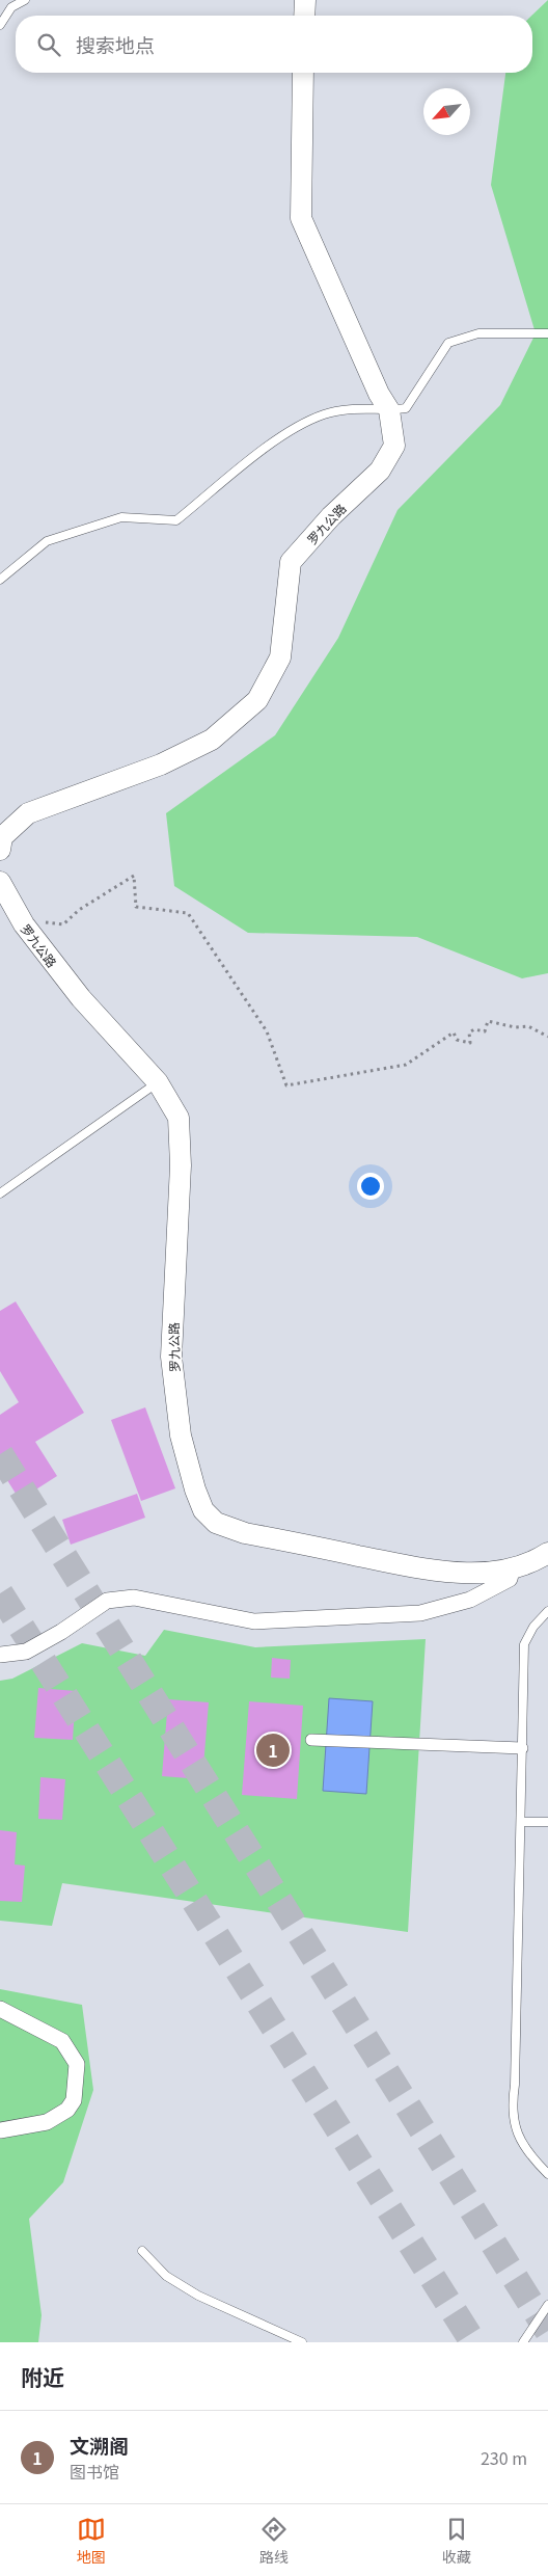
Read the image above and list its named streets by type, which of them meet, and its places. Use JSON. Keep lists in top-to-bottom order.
{
  "streets": {
    "street": ["罗九公路"]
  },
  "north": "bottom left",
  "page": {
    "search": "搜索地点",
    "pins": "1",
    "heading": "附近",
    "list": [
      {
        "mark": "1",
        "name": "文溯阁",
        "note": "图书馆",
        "value": "230 m"
      }
    ],
    "nav": ["地图", "路线", "收藏"]
  }
}
